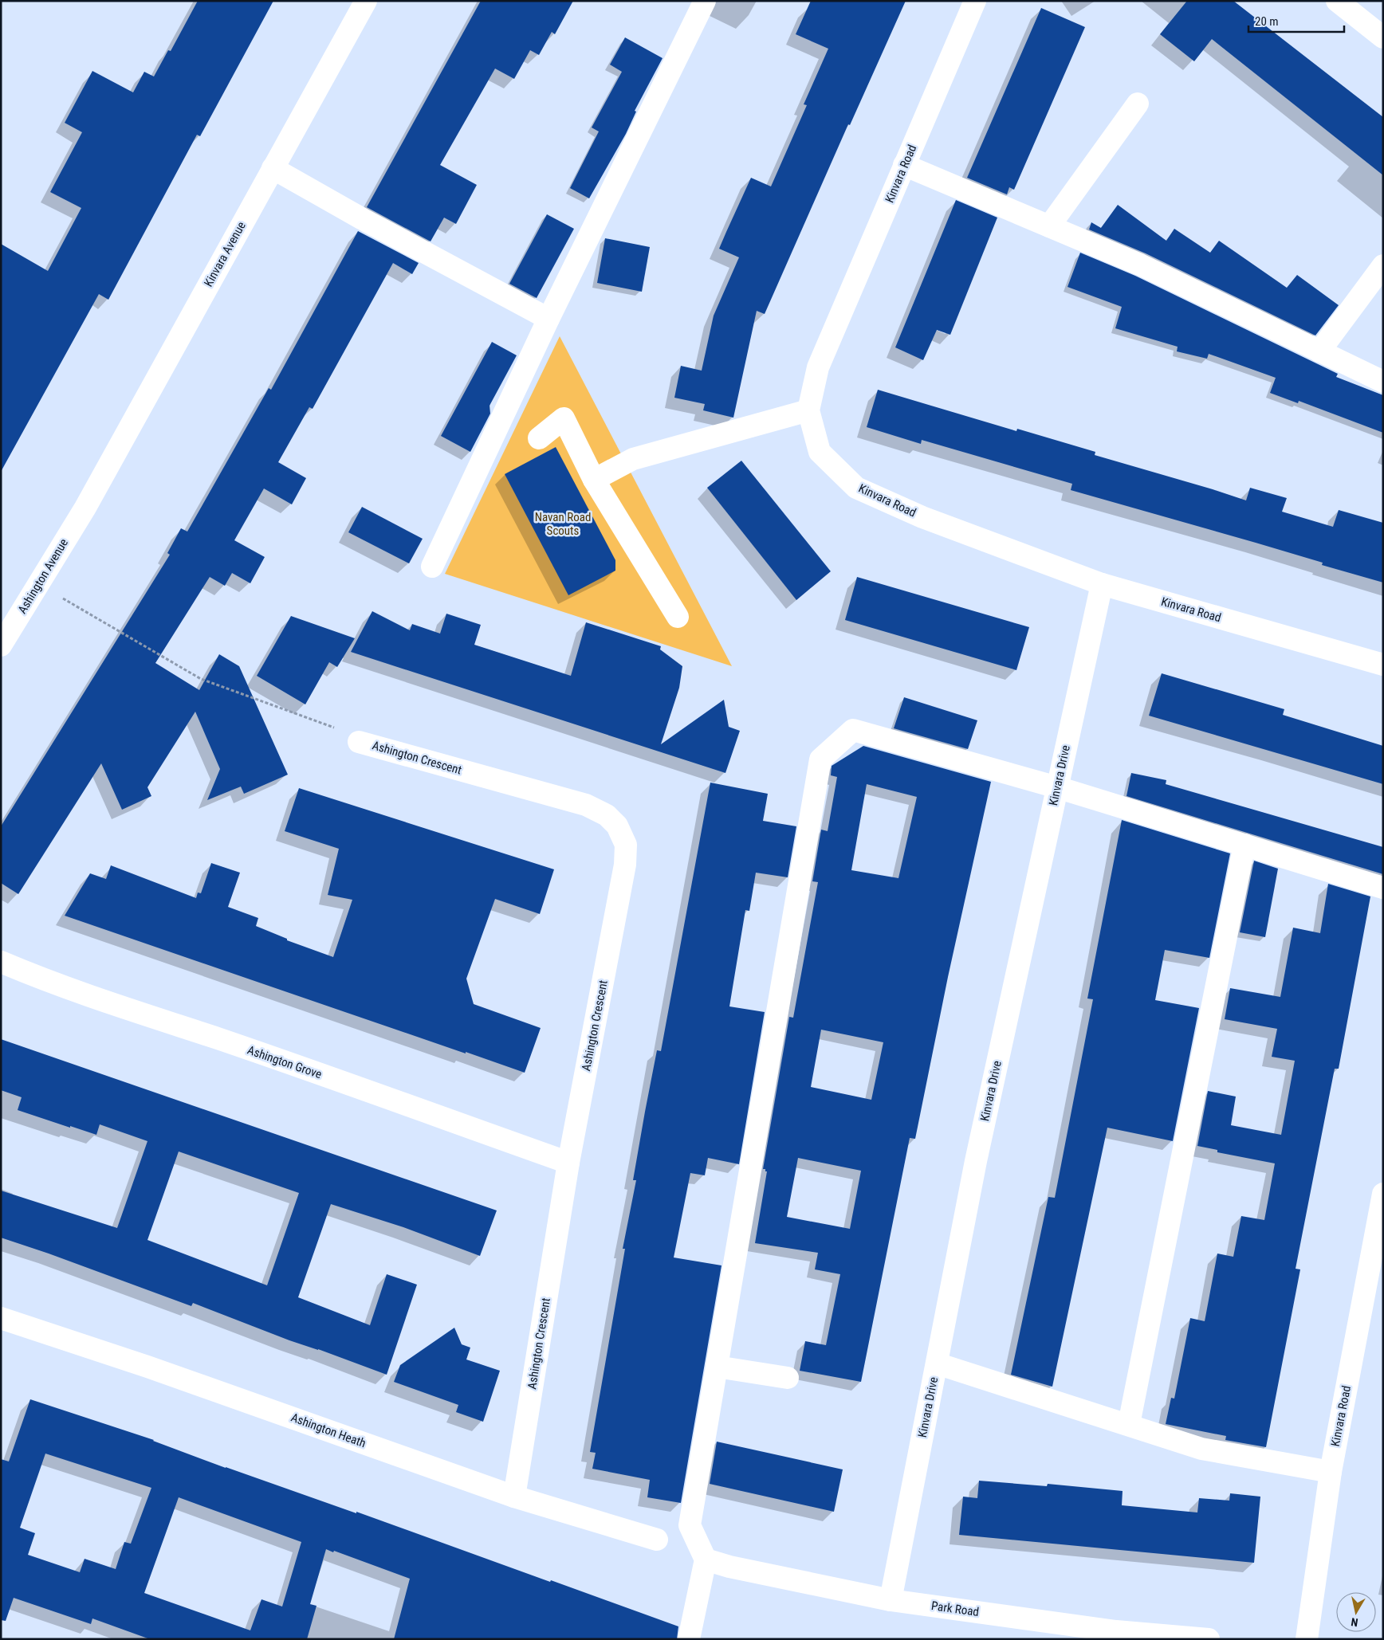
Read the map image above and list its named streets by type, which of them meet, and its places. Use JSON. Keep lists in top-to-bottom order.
{
  "streets": {
    "street": [
      "Kinvara Road",
      "Kinvara Avenue",
      "Ashington Avenue",
      "Ashington Crescent",
      "Kinvara Drive",
      "Ashington Grove",
      "Ashington Heath",
      "Park Road"
    ]
  },
  "crossings": [
    ["Kinvara Road", "Kinvara Drive"],
    ["Kinvara Avenue", "Ashington Avenue"],
    ["Ashington Crescent", "Ashington Grove"],
    ["Ashington Crescent", "Ashington Heath"],
    ["Kinvara Drive", "Park Road"]
  ],
  "parks": ["Navan Road Scouts"],
  "scale_bar": "20 m",
  "north": "bottom"
}
